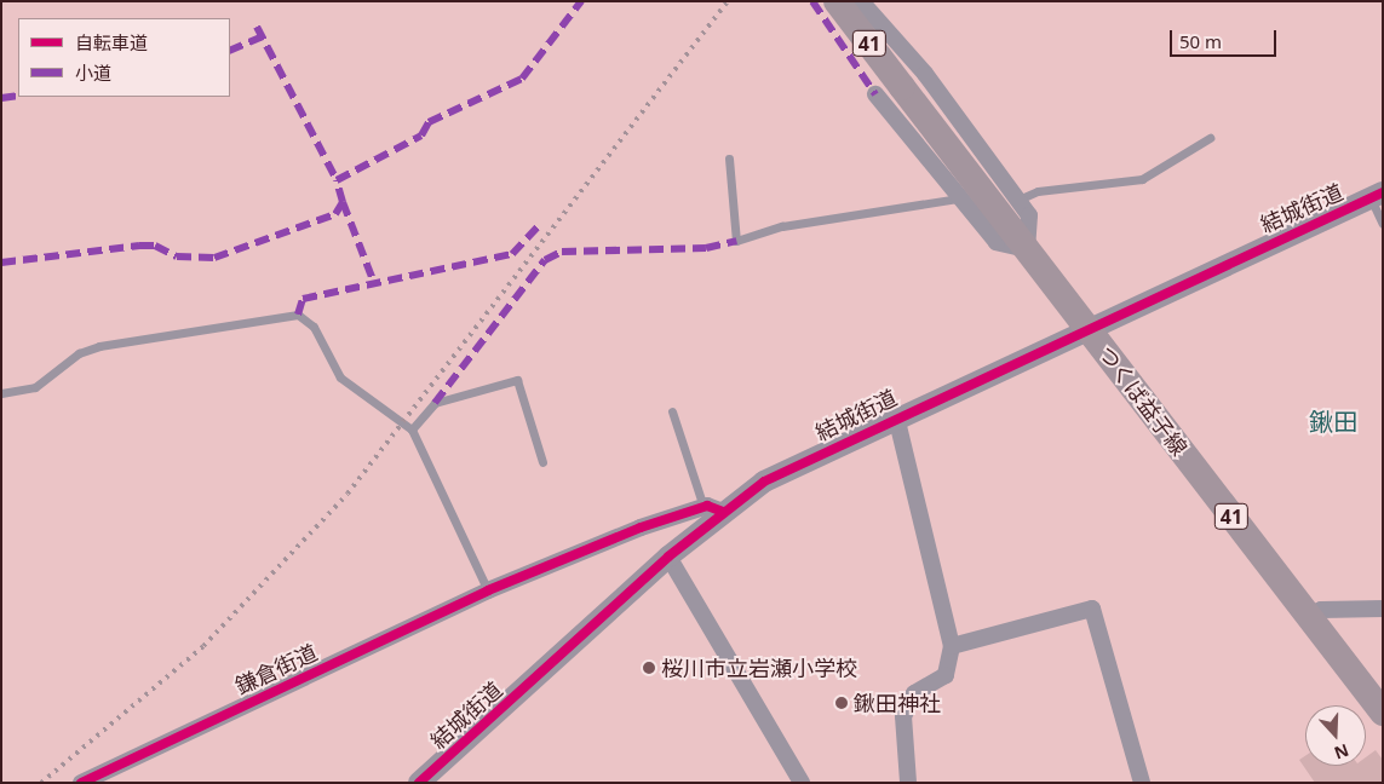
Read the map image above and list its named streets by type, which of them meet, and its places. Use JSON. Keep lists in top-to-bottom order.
{
  "streets": {
    "main road": ["41", "つくば益子線"],
    "street": ["結城街道", "鎌倉街道"]
  },
  "crossings": [
    ["結城街道", "つくば益子線"],
    ["結城街道", "鎌倉街道"]
  ],
  "districts": ["鍬田"],
  "places": ["桜川市立岩瀬小学校", "鍬田神社"],
  "legend": ["自転車道", "小道"],
  "scale_bar": "50 m",
  "north": "bottom"
}
